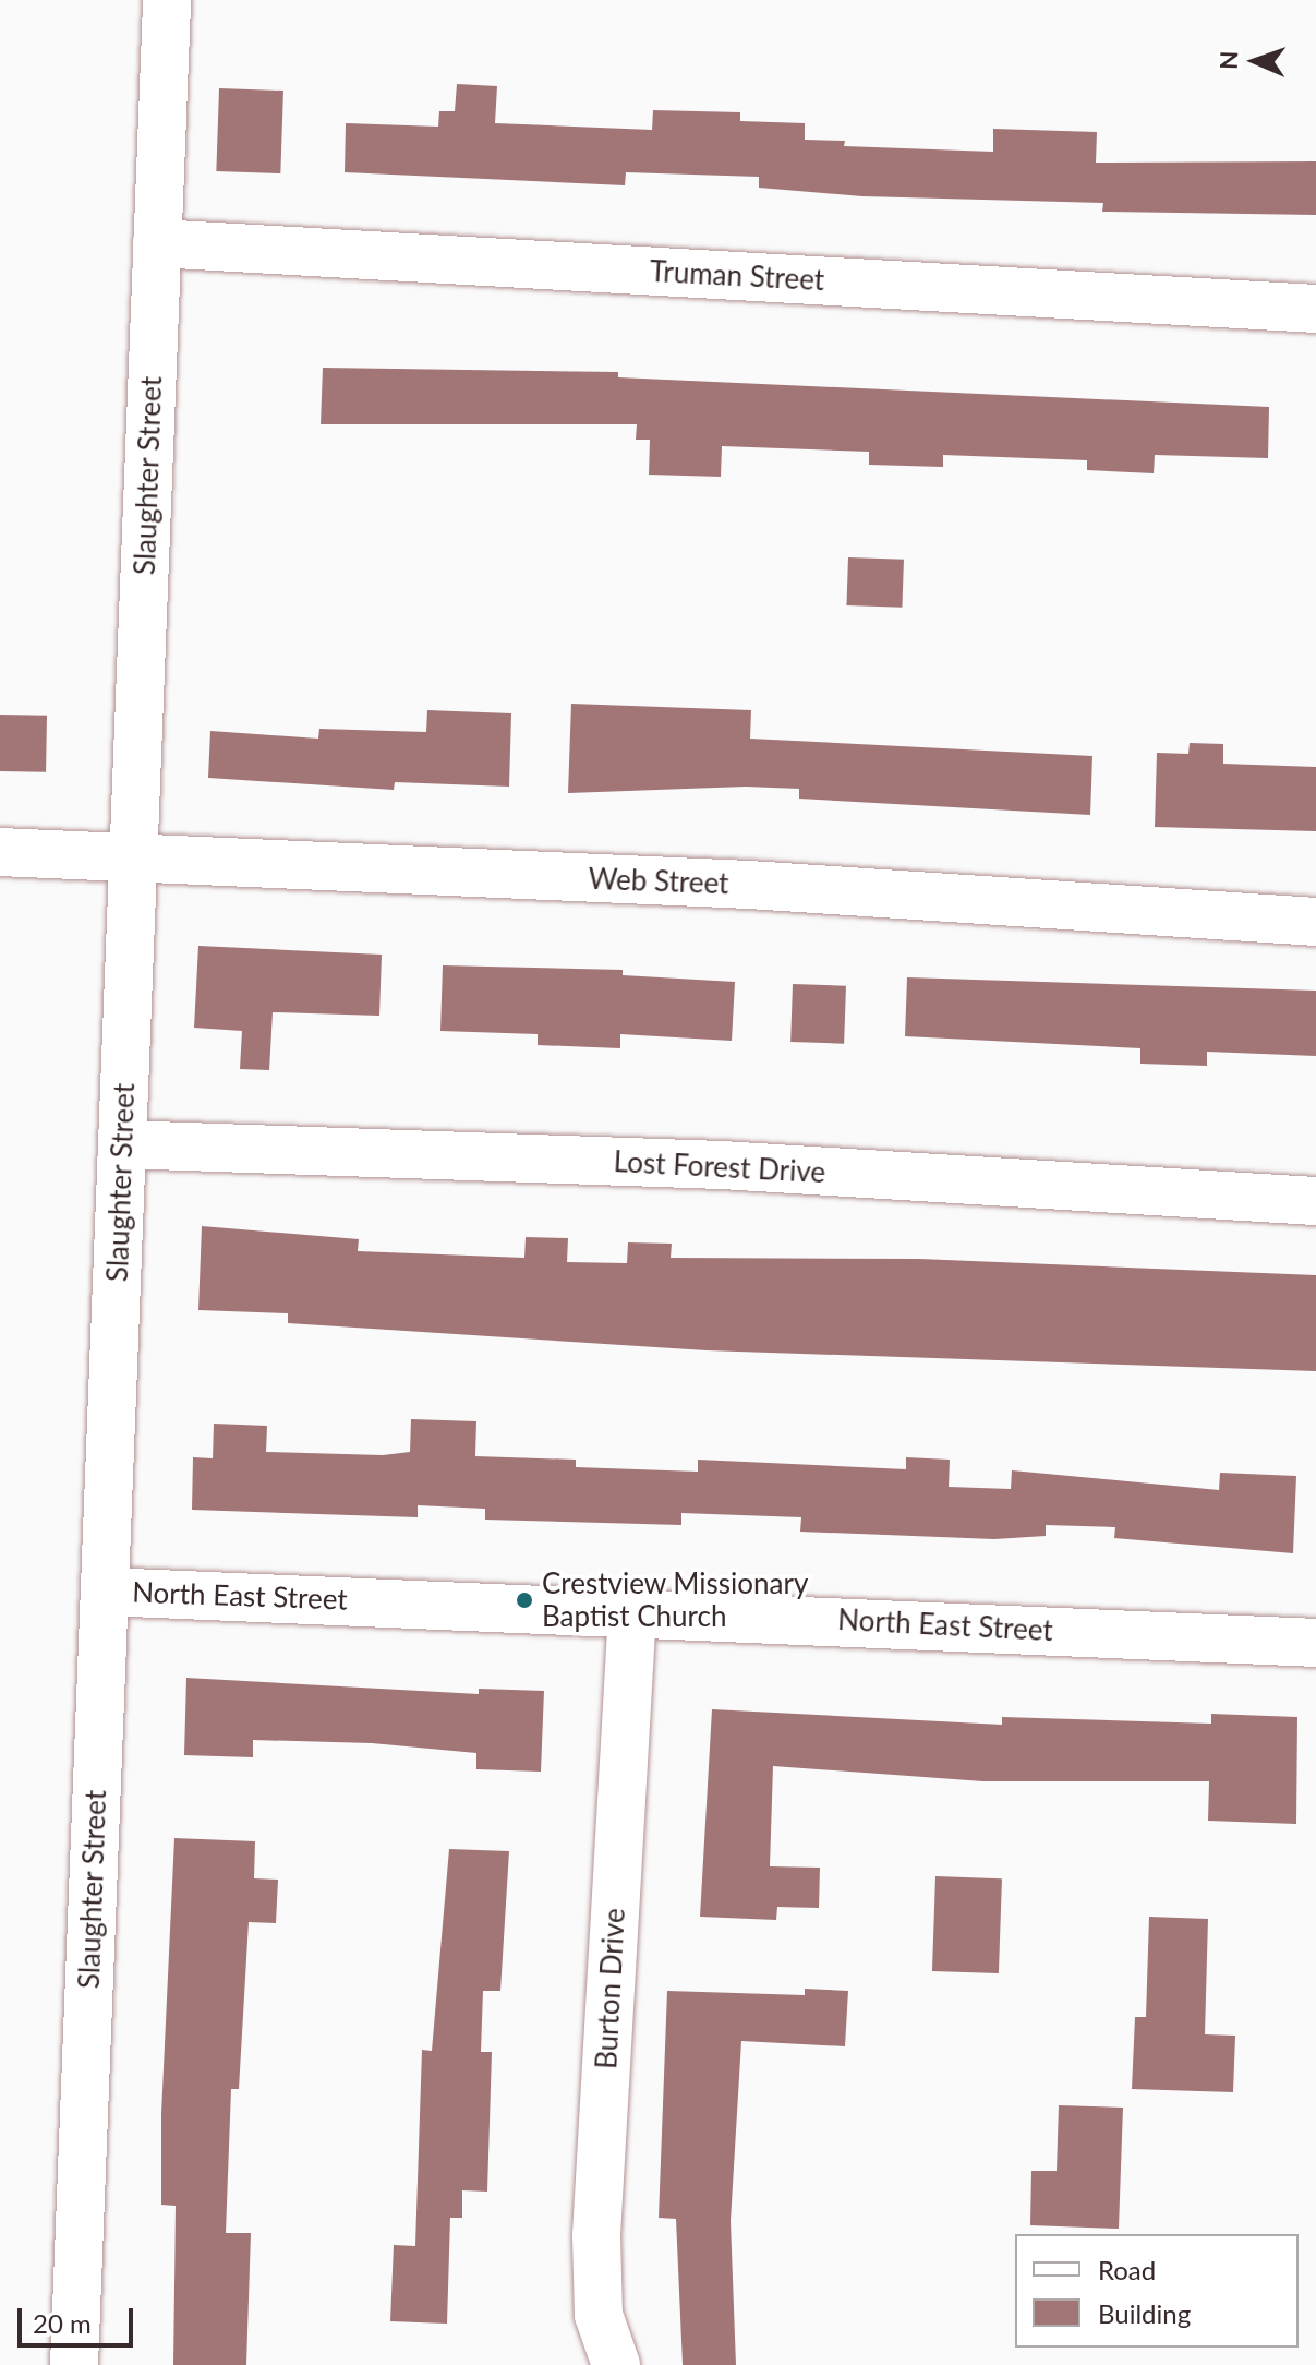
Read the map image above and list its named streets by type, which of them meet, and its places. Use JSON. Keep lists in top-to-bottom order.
{
  "streets": {
    "street": [
      "Truman Street",
      "Slaughter Street",
      "Web Street",
      "Lost Forest Drive",
      "North East Street",
      "Burton Drive"
    ]
  },
  "crossings": [
    ["Truman Street", "Slaughter Street"],
    ["Slaughter Street", "Web Street"],
    ["Slaughter Street", "Lost Forest Drive"],
    ["Slaughter Street", "North East Street"],
    ["North East Street", "Burton Drive"]
  ],
  "places": ["Crestview Missionary Baptist Church"],
  "legend": ["Road", "Building"],
  "scale_bar": "20 m",
  "north": "left"
}
